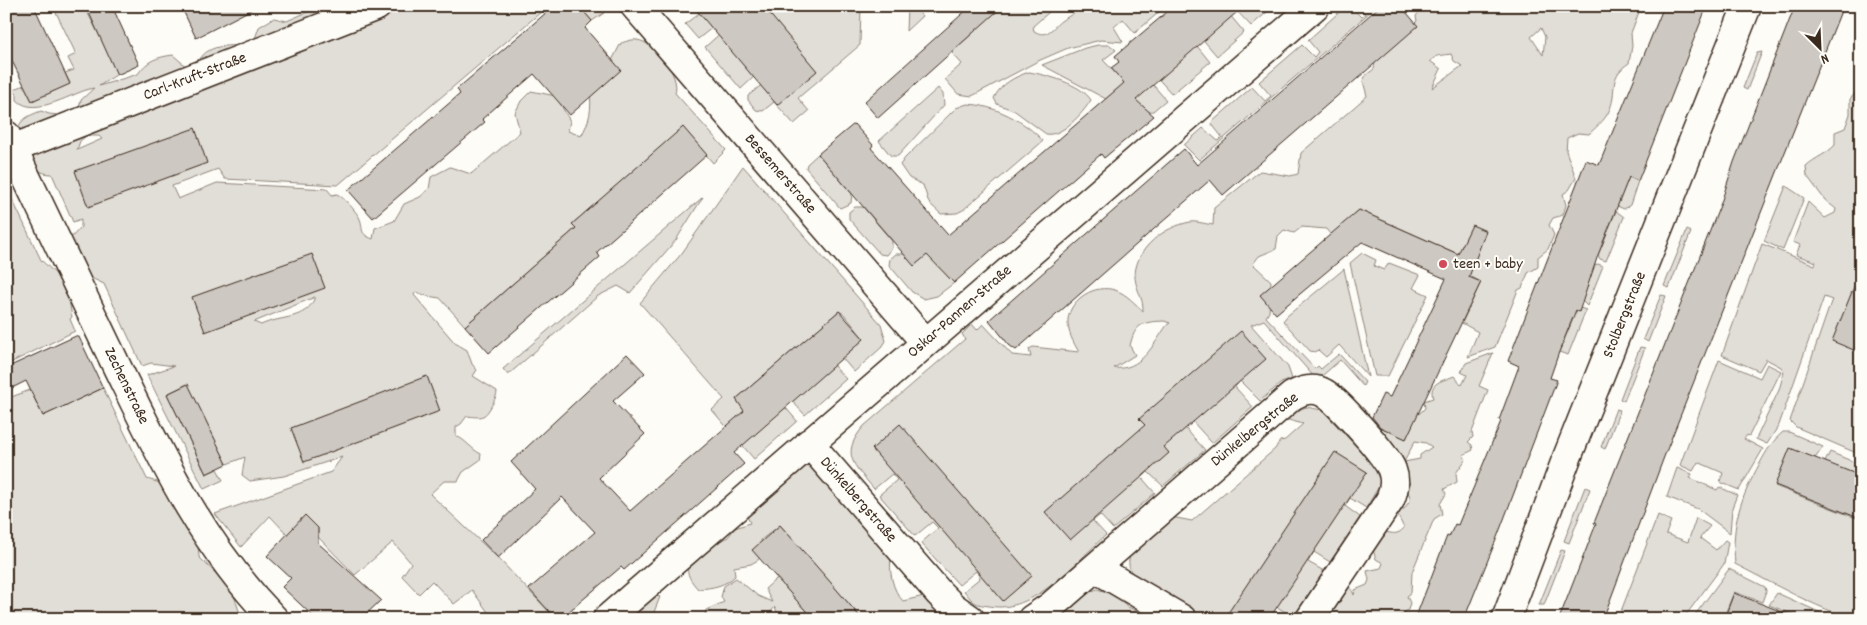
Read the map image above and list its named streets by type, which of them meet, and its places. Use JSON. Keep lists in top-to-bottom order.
{
  "streets": {
    "street": [
      "Carl-Kruft-Straße",
      "Bessemerstraße",
      "Oskar-Pannen-Straße",
      "Stolbergstraße",
      "Zechenstraße",
      "Dünkelbergstraße"
    ]
  },
  "crossings": [
    ["Carl-Kruft-Straße", "Zechenstraße"],
    ["Bessemerstraße", "Oskar-Pannen-Straße"],
    ["Oskar-Pannen-Straße", "Dünkelbergstraße"]
  ],
  "places": ["teen + baby"],
  "north": "bottom right"
}
